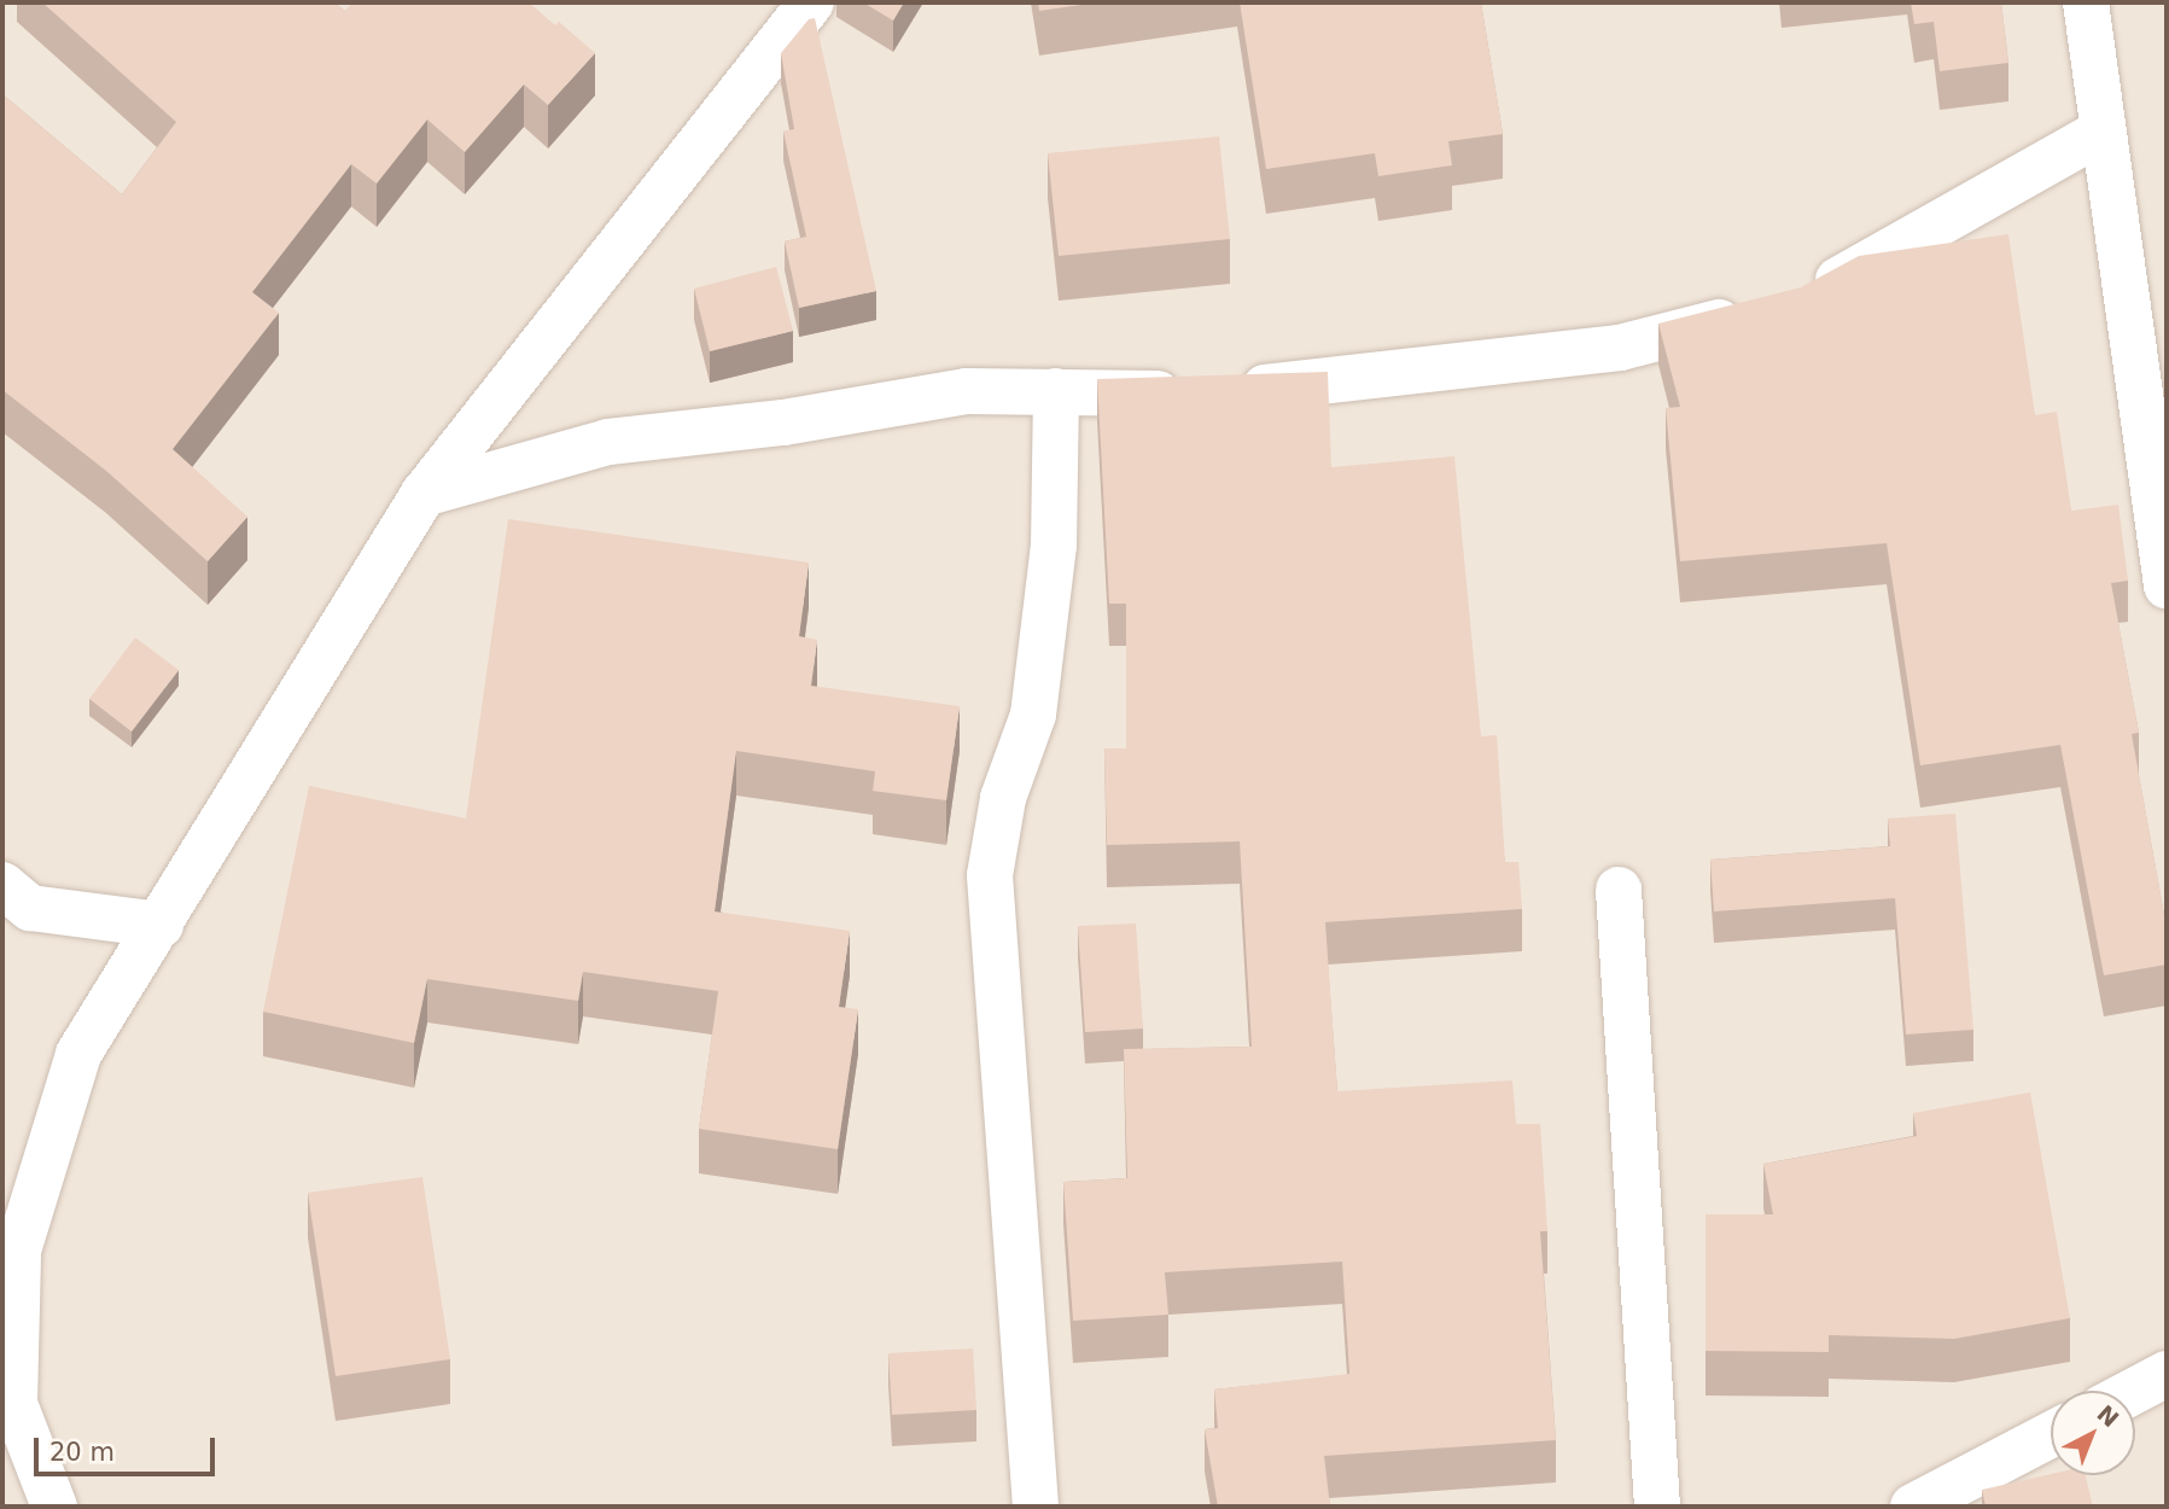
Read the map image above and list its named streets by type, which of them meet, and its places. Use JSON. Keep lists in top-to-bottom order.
{
  "scale_bar": "20 m",
  "north": "top right"
}
